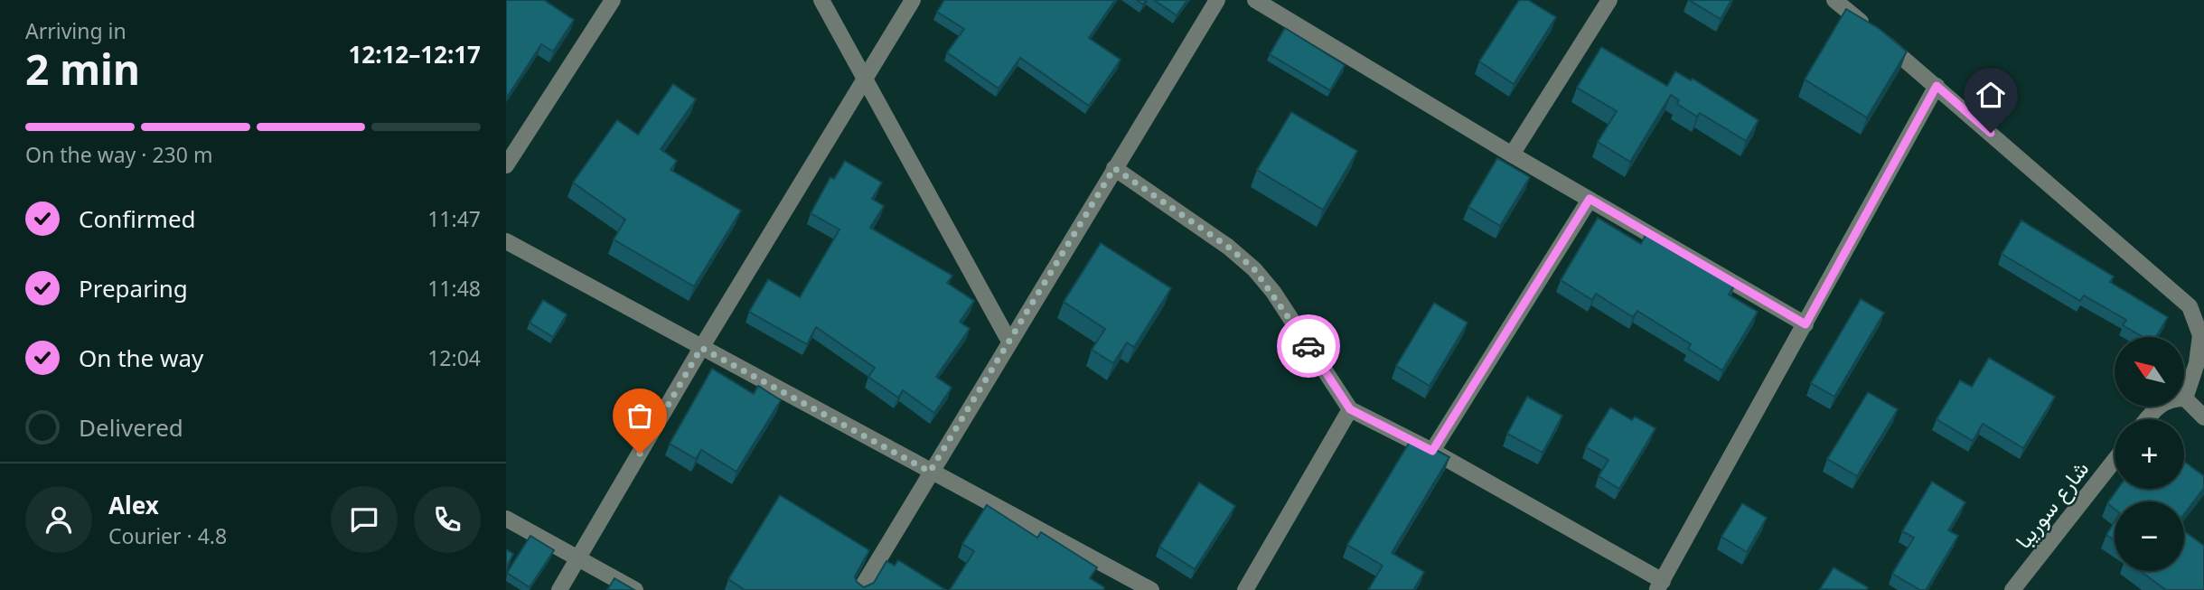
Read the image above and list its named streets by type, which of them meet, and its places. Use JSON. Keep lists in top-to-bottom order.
{
  "streets": {
    "street": ["شارع سوريبا"]
  },
  "north": "top left",
  "page": {
    "heading": ["2 min", "Arriving in", "12:12–12:17"],
    "panel": ["Alex", "Courier · 4.8"],
    "bar": "On the way · 230 m",
    "list": [
      ["Confirmed", "11:47"],
      ["Preparing", "11:48"],
      ["On the way", "12:04"],
      "Delivered"
    ],
    "map_buttons": ["+", "−"]
  }
}
